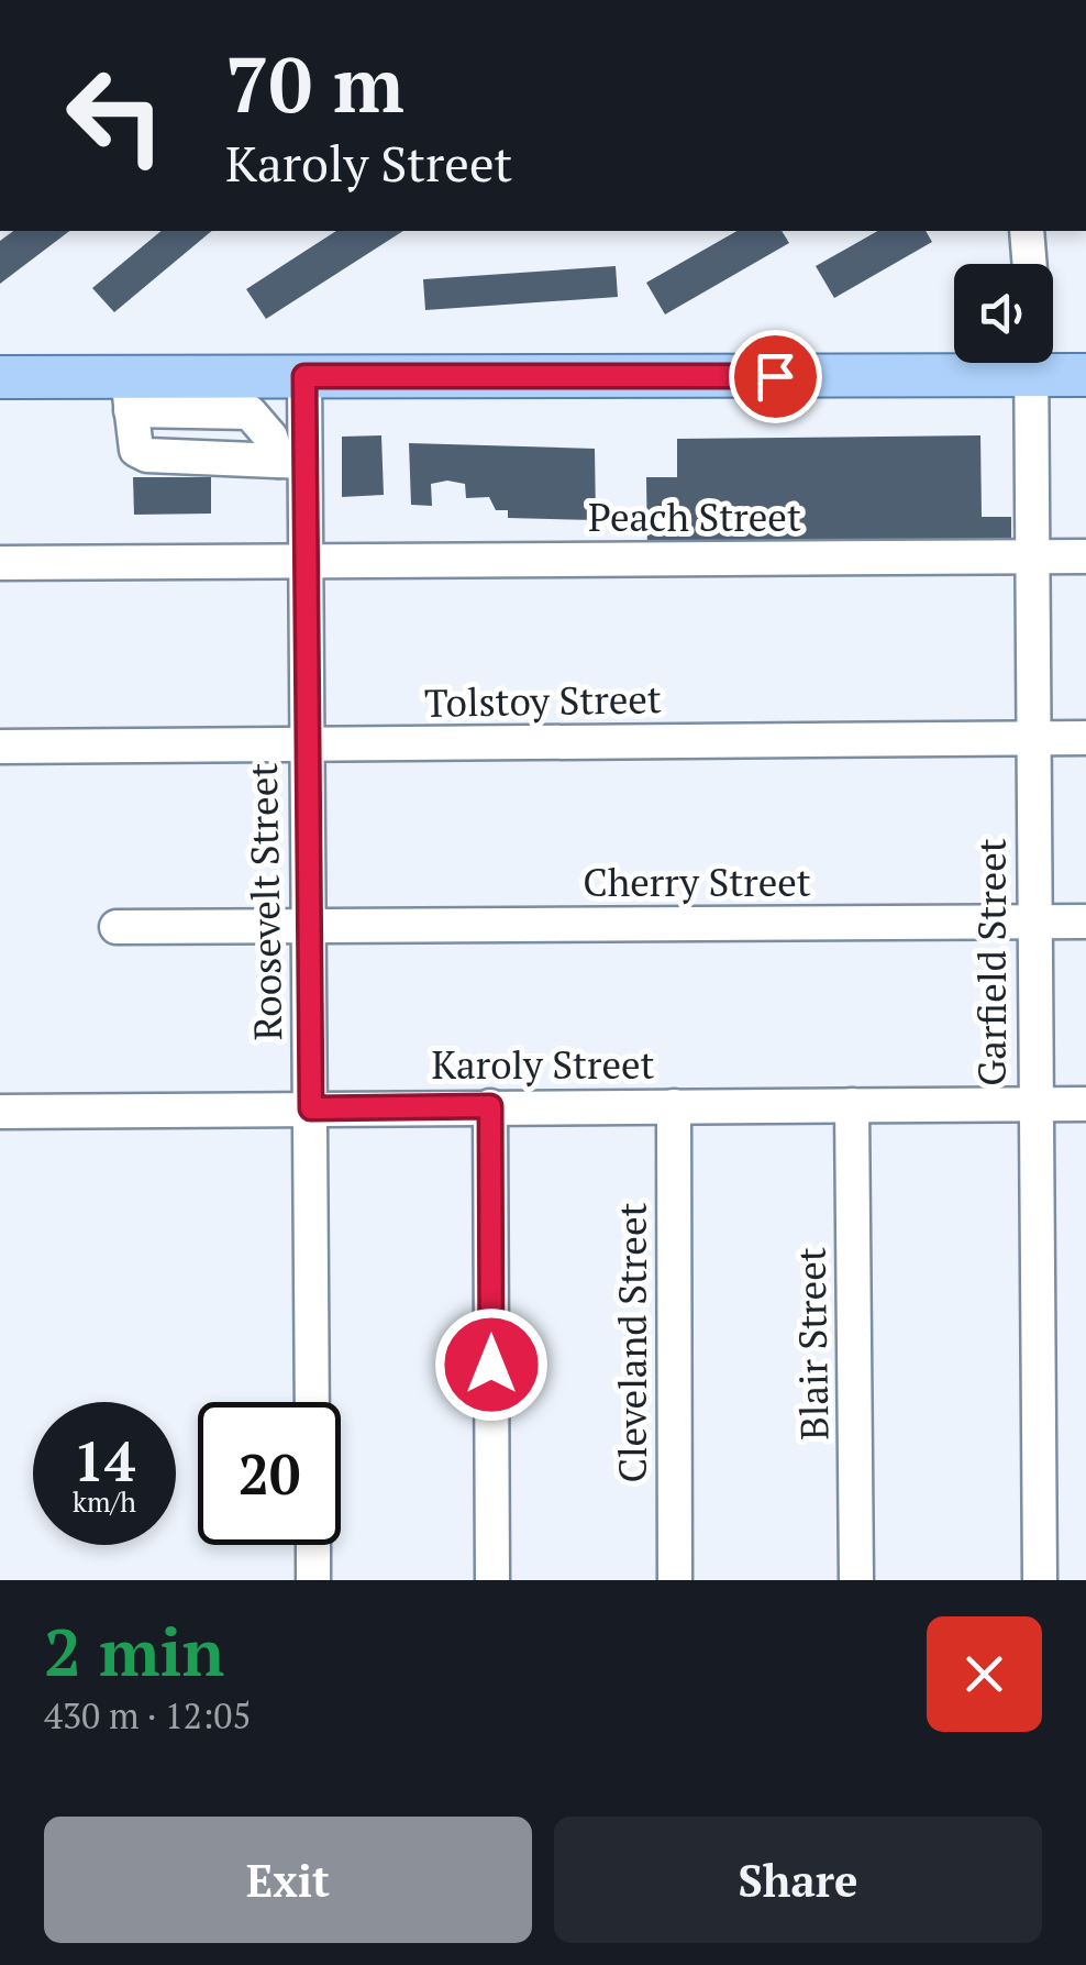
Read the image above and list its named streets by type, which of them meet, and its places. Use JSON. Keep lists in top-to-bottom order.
{
  "streets": {
    "street": [
      "Peach Street",
      "Tolstoy Street",
      "Cherry Street",
      "Roosevelt Street",
      "Garfield Street",
      "Karoly Street",
      "Cleveland Street",
      "Blair Street"
    ]
  },
  "crossings": [
    ["Peach Street", "Roosevelt Street"],
    ["Peach Street", "Garfield Street"],
    ["Tolstoy Street", "Roosevelt Street"],
    ["Tolstoy Street", "Garfield Street"],
    ["Cherry Street", "Roosevelt Street"],
    ["Cherry Street", "Garfield Street"],
    ["Roosevelt Street", "Karoly Street"],
    ["Garfield Street", "Karoly Street"],
    ["Karoly Street", "Cleveland Street"],
    ["Karoly Street", "Blair Street"]
  ],
  "page": {
    "turn": ["70 m", "Karoly Street"],
    "speed": "14 km/h",
    "limit": "20",
    "heading": ["2 min", "430 m · 12:05"],
    "buttons": ["Exit", "Share"]
  }
}
